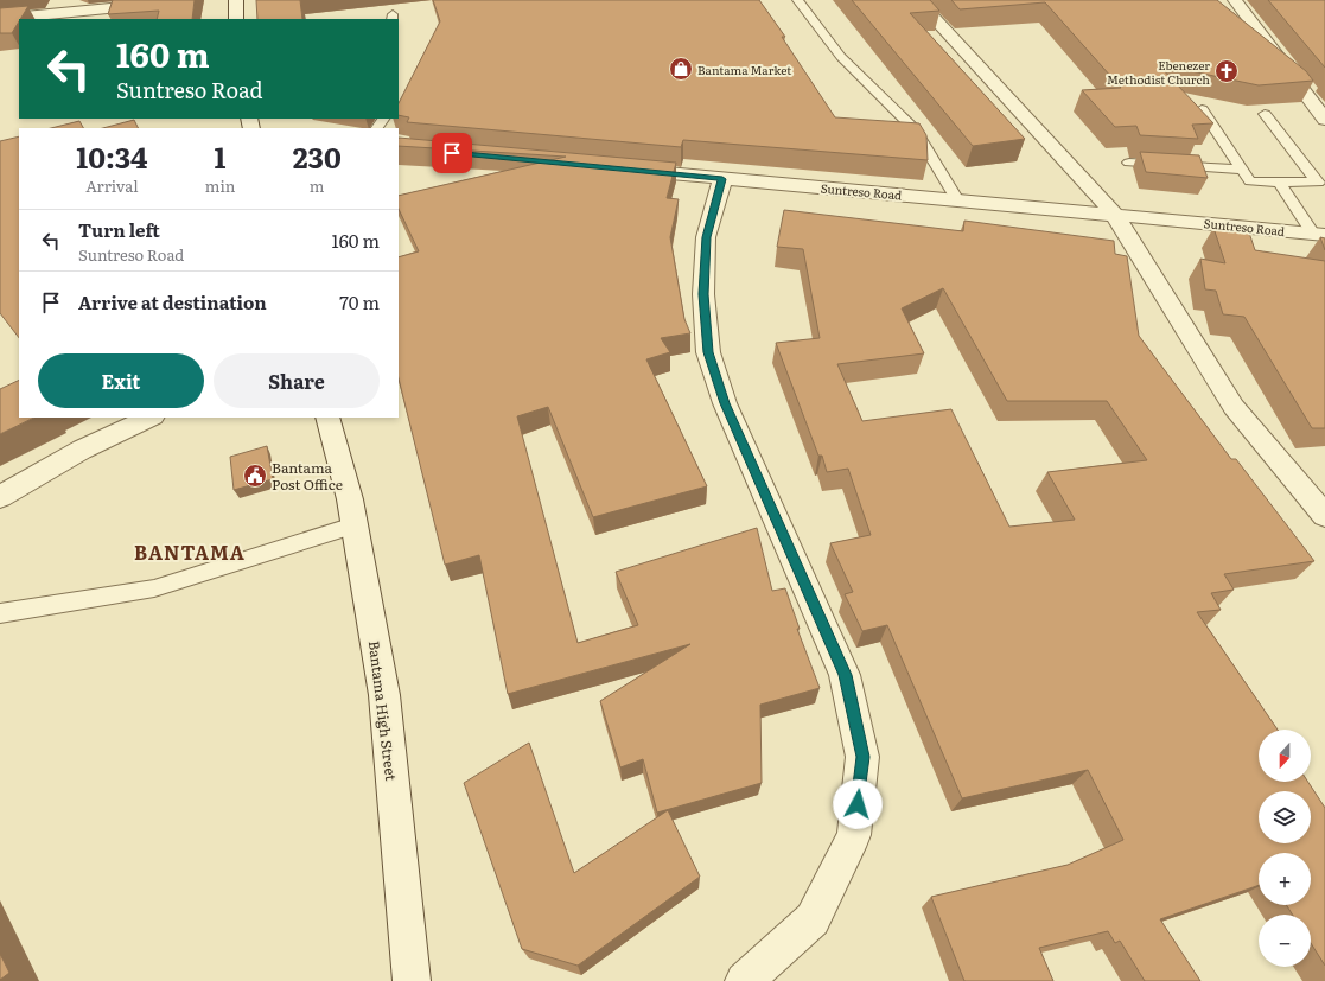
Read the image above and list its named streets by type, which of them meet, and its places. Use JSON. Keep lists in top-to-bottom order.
{
  "streets": {
    "street": ["Suntreso Road", "Bantama High Street"]
  },
  "districts": ["BANTAMA"],
  "places": {
    "shop": ["Bantama Market"],
    "church": ["Ebenezer Methodist Church"],
    "public building": ["Bantama Post Office"]
  },
  "north": "bottom",
  "page": {
    "turn": ["160 m", "Suntreso Road"],
    "eta": [
      "10:34",
      "Arrival",
      "1",
      "min",
      "230",
      "m"
    ],
    "list": [
      {
        "name": "Turn left",
        "note": "Suntreso Road",
        "value": "160 m"
      },
      {
        "name": "Arrive at destination",
        "value": "70 m"
      }
    ],
    "buttons": ["Exit", "Share"],
    "map_buttons": ["+", "−"]
  }
}
